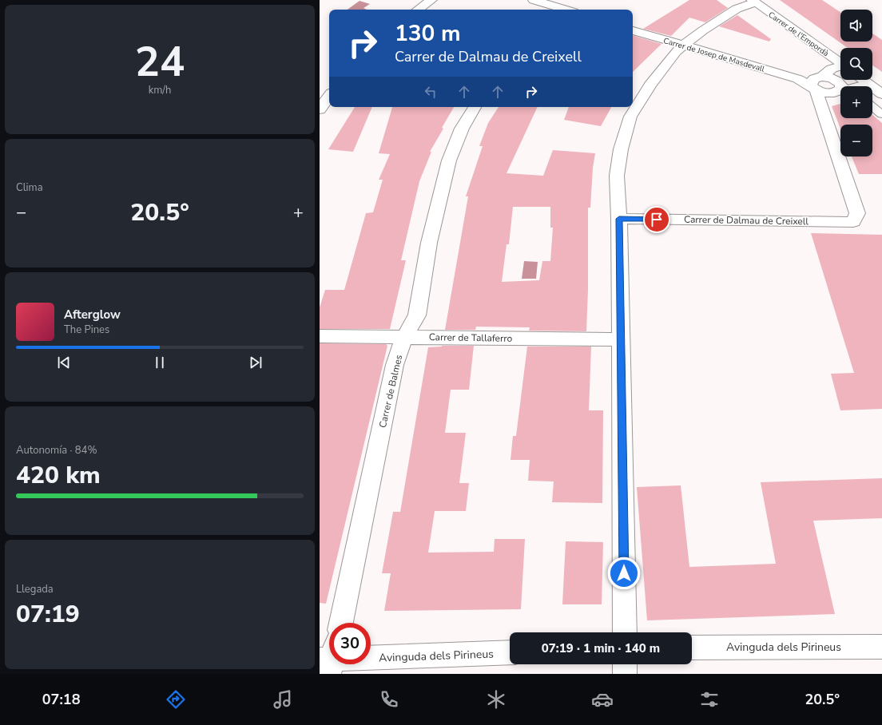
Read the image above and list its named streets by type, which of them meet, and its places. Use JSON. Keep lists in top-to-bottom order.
{
  "streets": {
    "street": [
      "Carrer de l'Empordà",
      "Carrer de Josep de Masdevall",
      "Carrer de Dalmau de Creixell",
      "Carrer de Tallaferro",
      "Carrer de Balmes",
      "Avinguda dels Pirineus"
    ]
  },
  "crossings": [
    ["Carrer de Josep de Masdevall", "Carrer de Dalmau de Creixell"],
    ["Carrer de Tallaferro", "Carrer de Balmes"]
  ],
  "page": {
    "tile": [
      ["24", "km/h"],
      "Clima",
      ["Autonomía · 84%", "420 km"],
      ["Llegada", "07:19"]
    ],
    "map_buttons": ["+", "−"],
    "turn": ["130 m", "Carrer de Dalmau de Creixell"],
    "heat": ["−", "20.5°", "+"],
    "song": ["Afterglow", "The Pines"],
    "limit": "30",
    "trip": "07:19 · 1 min · 140 m",
    "tabs": ["07:18", "20.5°"]
  }
}
